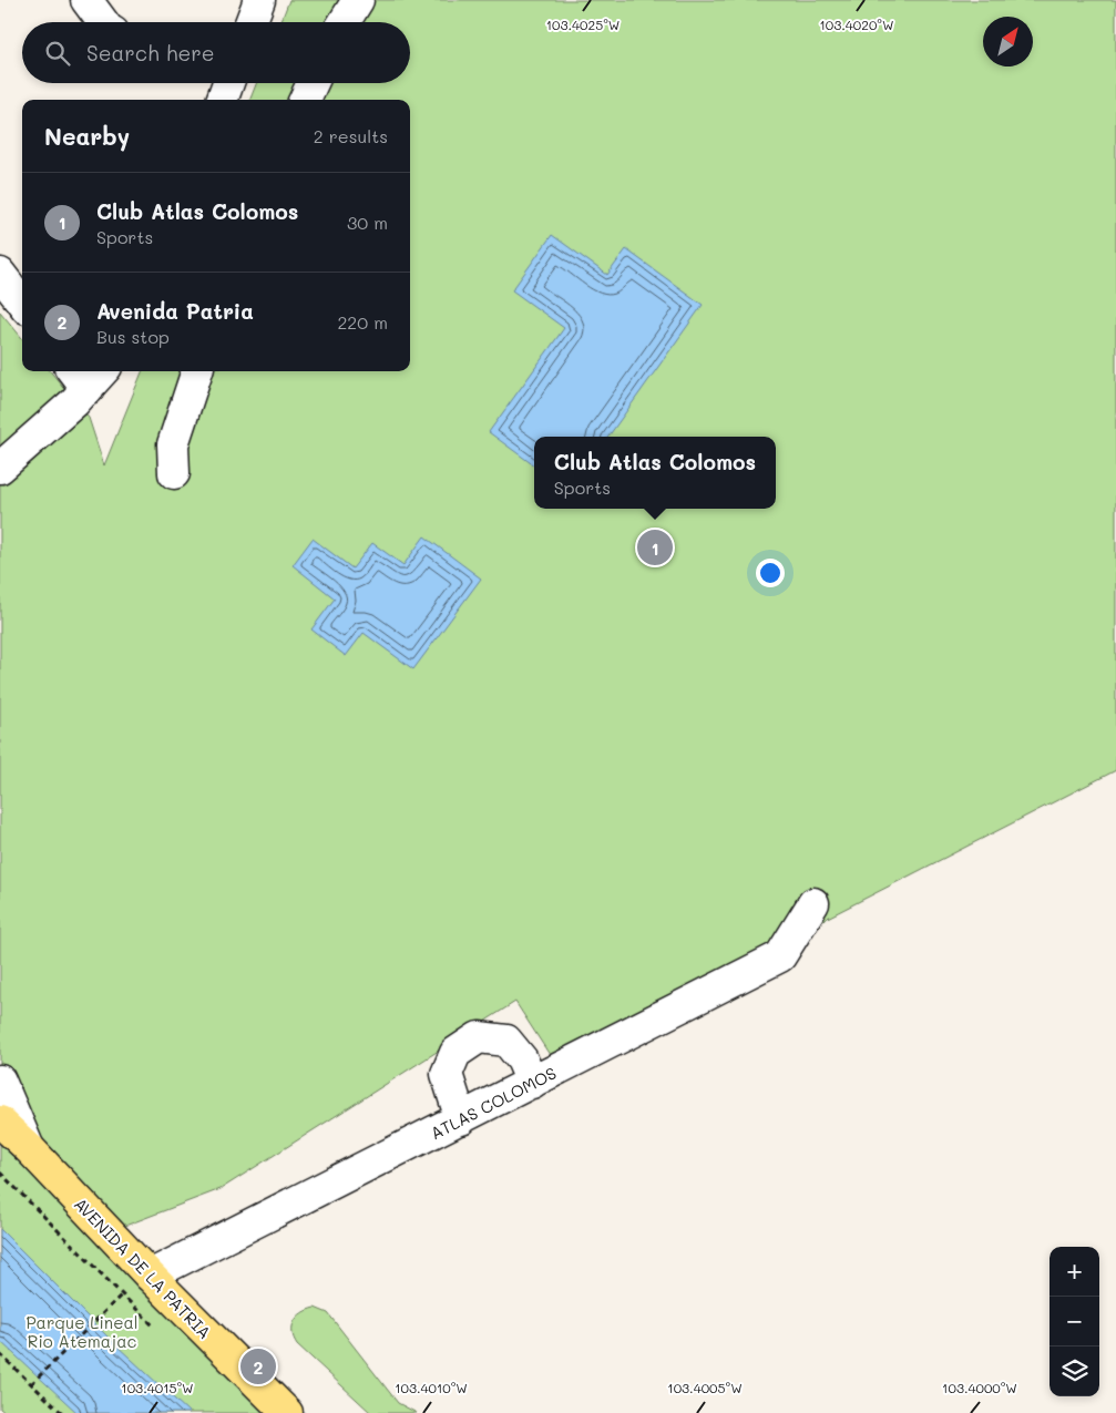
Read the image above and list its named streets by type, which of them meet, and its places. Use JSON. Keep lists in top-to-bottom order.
{
  "streets": {
    "main road": ["AVENIDA DE LA PATRIA"],
    "street": ["ATLAS COLOMOS"]
  },
  "crossings": [
    ["ATLAS COLOMOS", "AVENIDA DE LA PATRIA"]
  ],
  "parks": ["Parque Lineal Rio Atemajac"],
  "north": "top right",
  "page": {
    "search": "Search here",
    "heading": ["Nearby", "2 results"],
    "list": [
      {
        "mark": "1",
        "name": "Club Atlas Colomos",
        "note": "Sports",
        "value": "30 m"
      },
      {
        "mark": "2",
        "name": "Avenida Patria",
        "note": "Bus stop",
        "value": "220 m"
      }
    ],
    "popup": ["Club Atlas Colomos", "Sports"],
    "pins": ["1", "2"],
    "map_buttons": ["+", "−"]
  },
  "coordinates": [
    "103.4025°W",
    "103.4020°W",
    "103.4015°W",
    "103.4010°W",
    "103.4005°W",
    "103.4000°W"
  ]
}
